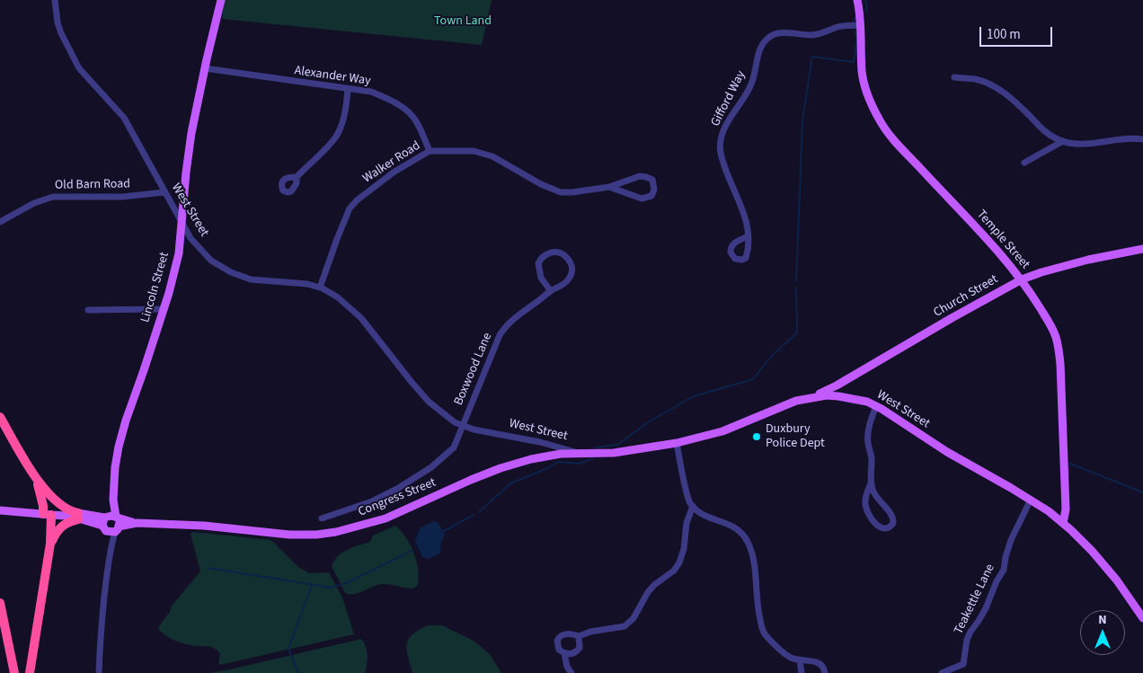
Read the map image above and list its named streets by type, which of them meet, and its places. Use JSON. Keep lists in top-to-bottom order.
{
  "streets": {
    "main road": [
      "West Street",
      "Temple Street",
      "Lincoln Street",
      "Church Street",
      "Congress Street"
    ],
    "street": [
      "Alexander Way",
      "Gifford Way",
      "Walker Road",
      "Old Barn Road",
      "Boxwood Lane",
      "Teakettle Lane"
    ]
  },
  "crossings": [
    ["Alexander Way", "Walker Road"],
    ["Alexander Way", "Lincoln Street"],
    ["Gifford Way", "Temple Street"],
    ["Walker Road", "West Street"],
    ["Old Barn Road", "West Street"],
    ["West Street", "Temple Street"],
    ["West Street", "Lincoln Street"],
    ["West Street", "Church Street"],
    ["West Street", "Boxwood Lane"],
    ["West Street", "Congress Street"],
    ["West Street", "Teakettle Lane"],
    ["Temple Street", "Church Street"],
    ["Lincoln Street", "Congress Street"]
  ],
  "parks": ["Town Land"],
  "places": ["Duxbury Police Dept"],
  "scale_bar": "100 m",
  "north": "top"
}
